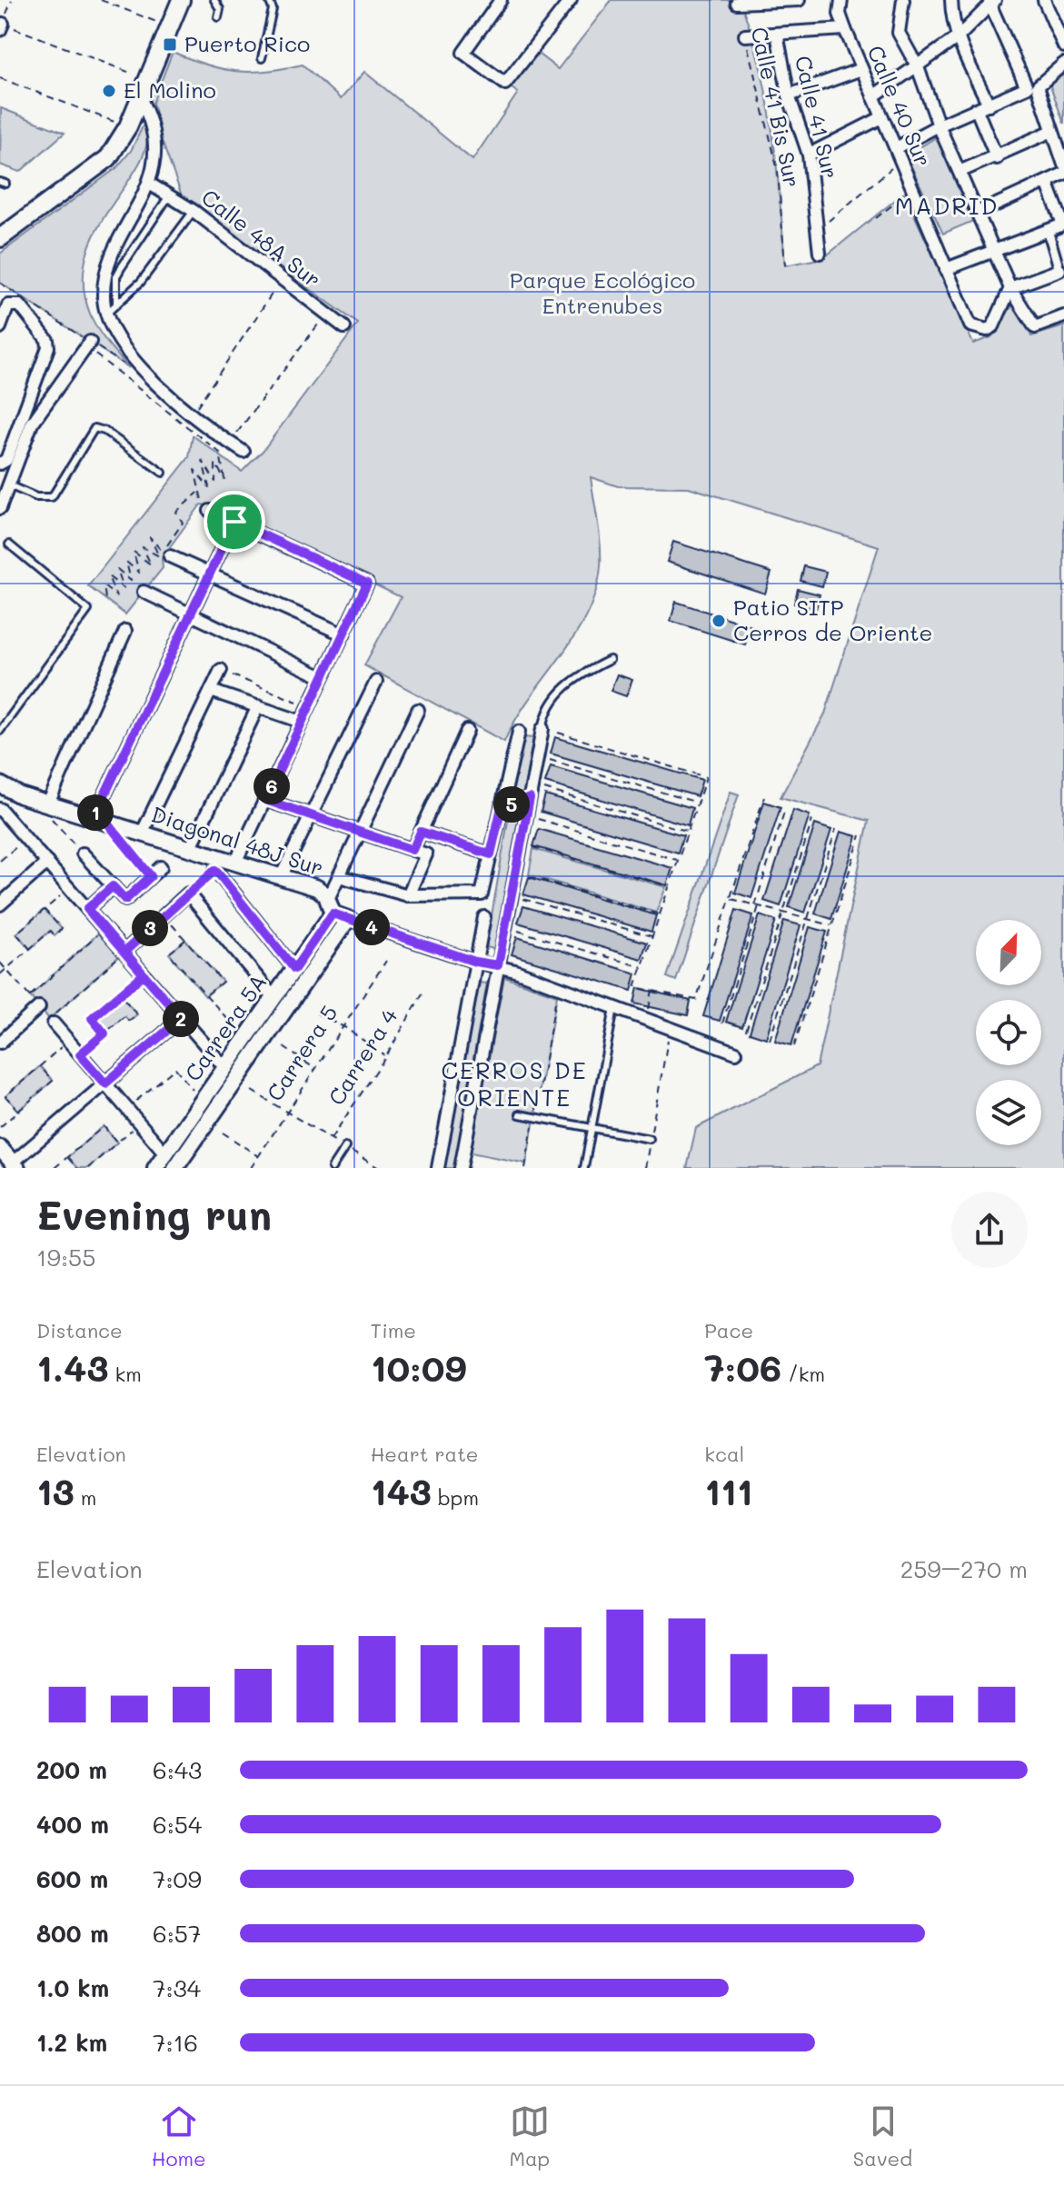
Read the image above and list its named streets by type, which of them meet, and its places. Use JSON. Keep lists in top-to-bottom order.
{
  "streets": {
    "street": [
      "Calle 40 Sur",
      "Calle 41 Sur",
      "Calle 48A Sur",
      "Diagonal 48J Sur",
      "Carrera 5A"
    ],
    "path": ["Calle 41 Bis Sur", "Carrera 5", "Carrera 4"]
  },
  "crossings": [
    ["Diagonal 48J Sur", "Carrera 5A"]
  ],
  "districts": ["MADRID", "CERROS DE ORIENTE"],
  "parks": ["Parque Ecológico Entrenubes"],
  "places": {
    "transit": ["Puerto Rico"],
    "other": ["El Molino", "Patio SITP Cerros de Oriente"]
  },
  "north": "top right",
  "page": {
    "pins": [
      "6",
      "5",
      "1",
      "4",
      "3",
      "2"
    ],
    "heading": ["Evening run", "19:55"],
    "stats": [
      ["Distance", "1.43 km"],
      ["Time", "10:09"],
      ["Pace", "7:06 /km"],
      ["Elevation", "13 m"],
      ["Heart rate", "143 bpm"],
      ["kcal", "111"]
    ],
    "chart": ["Elevation", "259–270 m"],
    "list": [
      {
        "name": "200 m",
        "note": "6:43"
      },
      {
        "name": "400 m",
        "note": "6:54"
      },
      {
        "name": "600 m",
        "note": "7:09"
      },
      {
        "name": "800 m",
        "note": "6:57"
      },
      {
        "name": "1.0 km",
        "note": "7:34"
      },
      {
        "name": "1.2 km",
        "note": "7:16"
      }
    ],
    "tabs": ["Home", "Map", "Saved"]
  }
}
